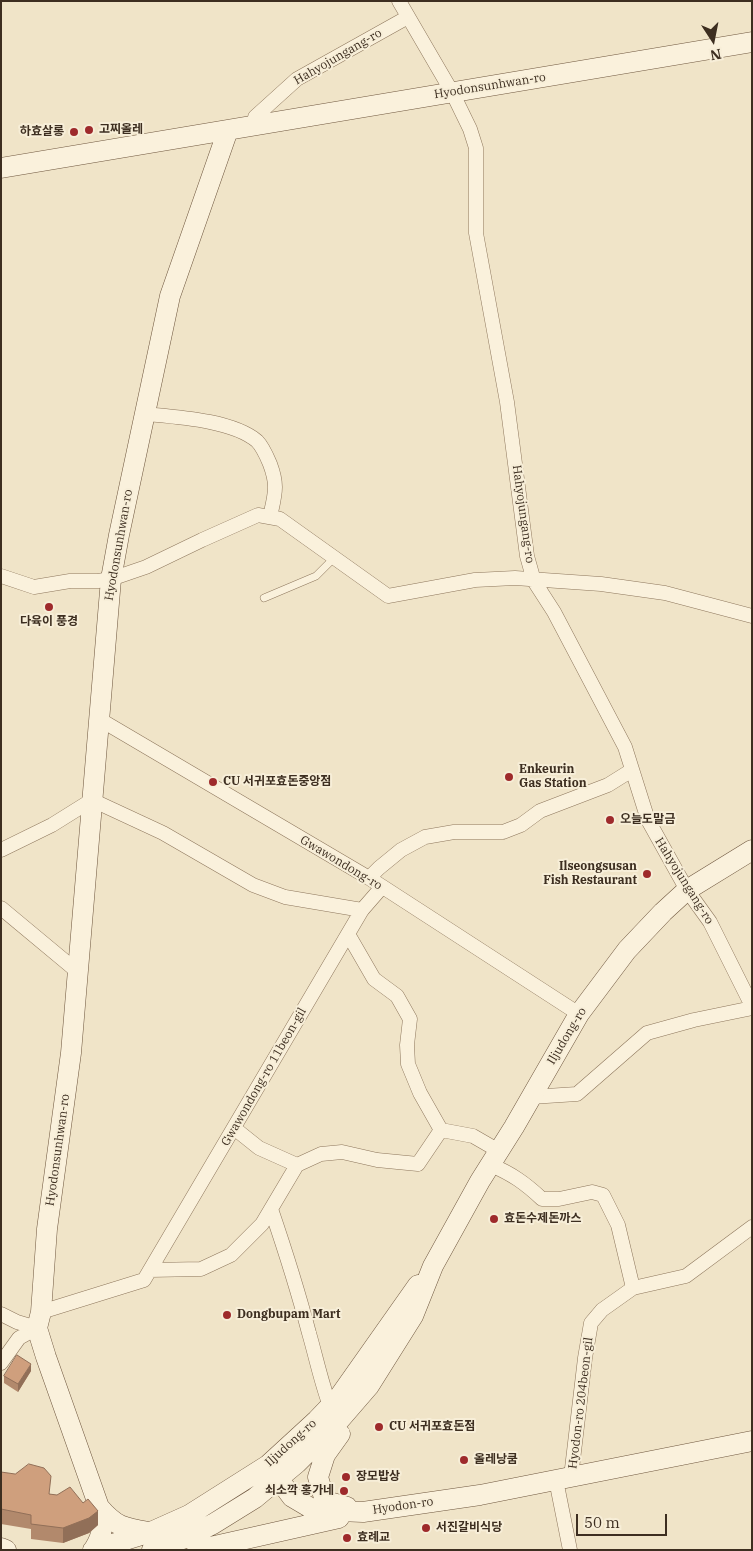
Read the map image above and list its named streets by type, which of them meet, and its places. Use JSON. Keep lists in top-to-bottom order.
{
  "streets": {
    "street": [
      "Hahyojungang-ro",
      "Hyodonsunhwan-ro",
      "Gwawondong-ro",
      "Iljudong-ro",
      "Gwawondong-ro 11beon-gil",
      "Hyodon-ro 204beon-gil",
      "Hyodon-ro"
    ]
  },
  "crossings": [
    ["Hahyojungang-ro", "Hyodonsunhwan-ro"],
    ["Hahyojungang-ro", "Iljudong-ro"],
    ["Hyodonsunhwan-ro", "Gwawondong-ro"],
    ["Gwawondong-ro", "Iljudong-ro"],
    ["Gwawondong-ro", "Gwawondong-ro 11beon-gil"],
    ["Iljudong-ro", "Hyodon-ro"],
    ["Hyodon-ro 204beon-gil", "Hyodon-ro"]
  ],
  "places": [
    "고찌올레",
    "하효살롱",
    "다육이 풍경",
    "Enkeurin Gas Station",
    "CU 서귀포효돈중앙점",
    "오늘도말금",
    "Ilseongsusan Fish Restaurant",
    "효돈수제돈까스",
    "Dongbupam Mart",
    "CU 서귀포효돈점",
    "올레낭쿰",
    "장모밥상",
    "쇠소깍 홍가네",
    "서진갈비식당",
    "효례교"
  ],
  "scale_bar": "50 m",
  "north": "bottom"
}
